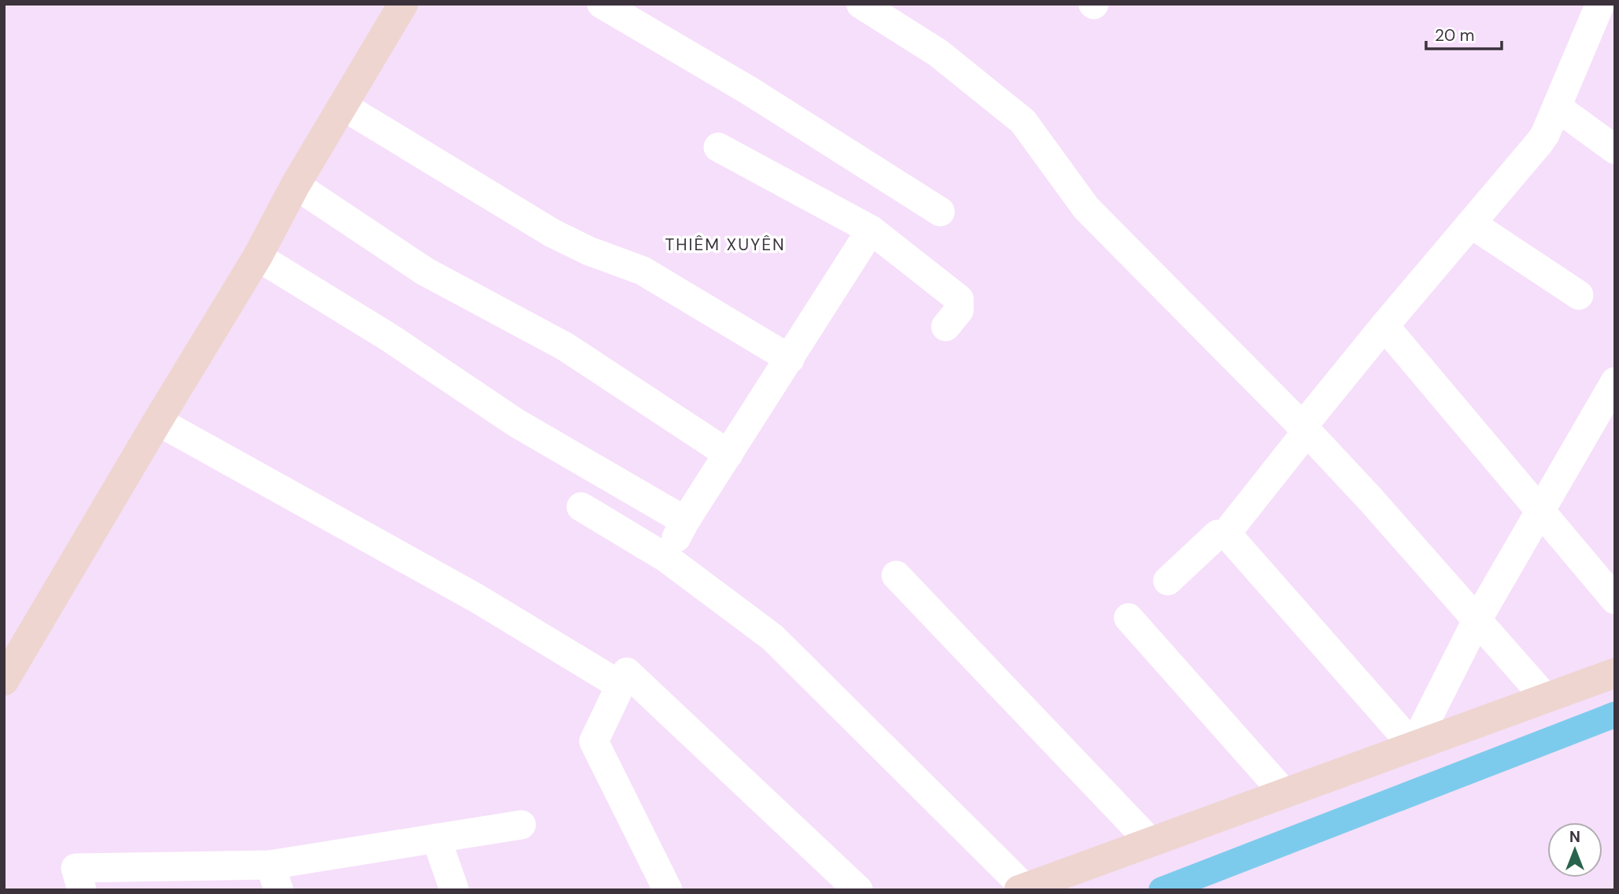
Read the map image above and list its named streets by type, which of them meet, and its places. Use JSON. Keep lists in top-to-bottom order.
{
  "districts": ["THIÊM XUYÊN"],
  "scale_bar": "20 m",
  "north": "top"
}
